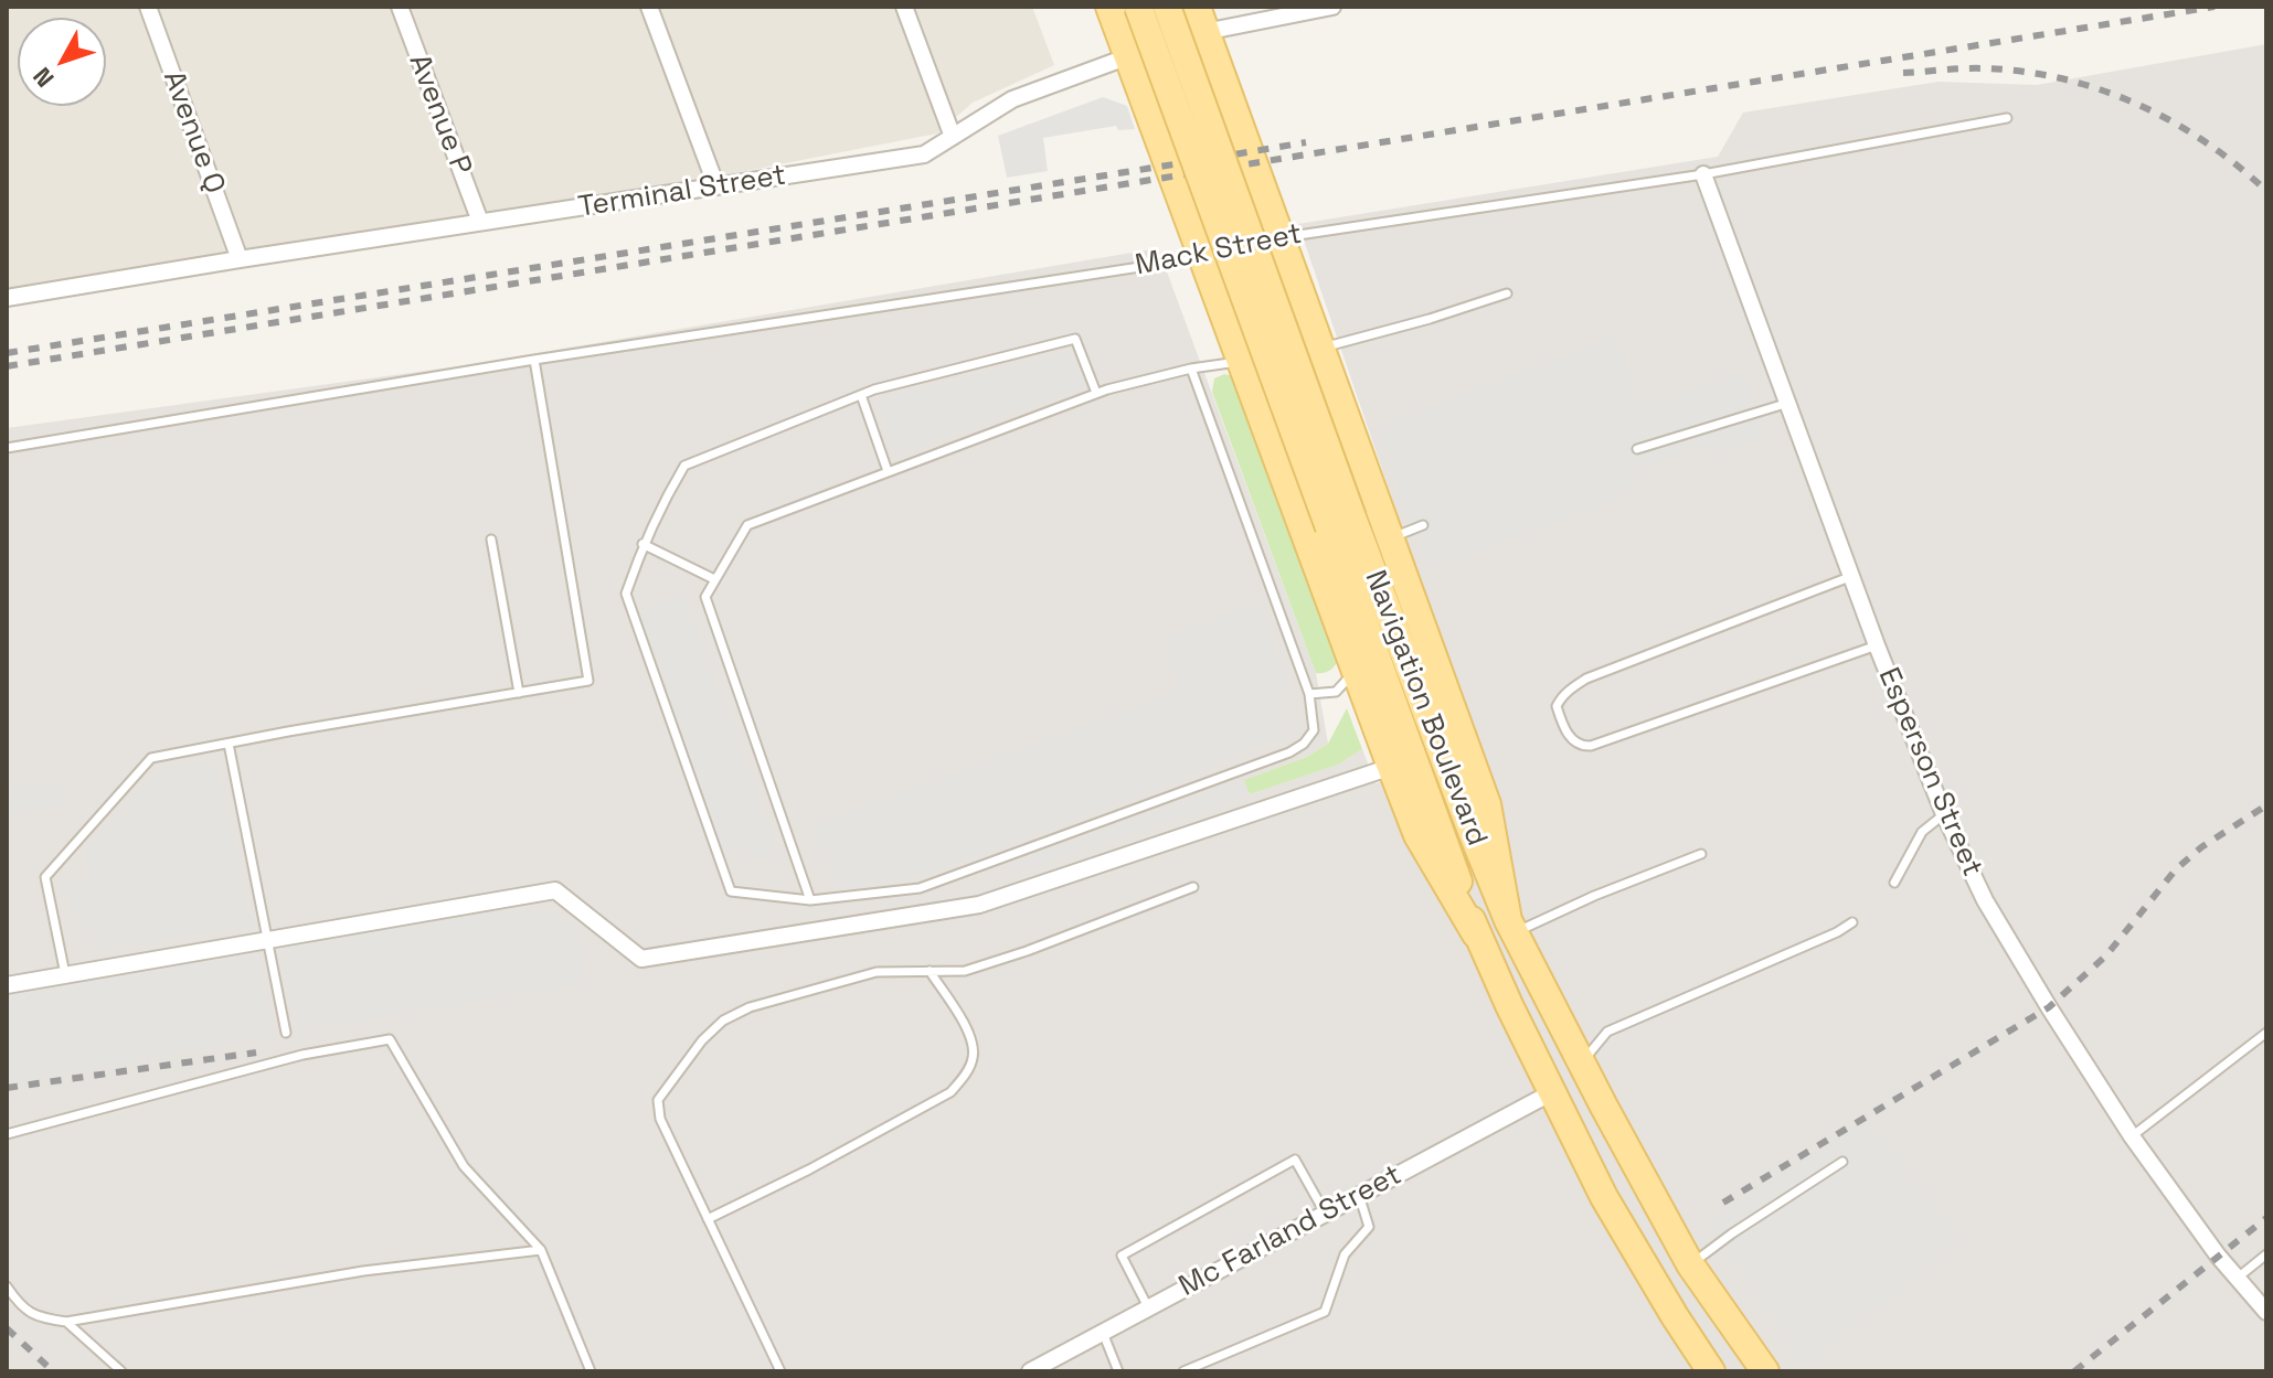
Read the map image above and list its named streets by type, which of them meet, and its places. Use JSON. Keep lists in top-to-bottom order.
{
  "streets": {
    "main road": ["Navigation Boulevard"],
    "street": [
      "Avenue P",
      "Avenue Q",
      "Terminal Street",
      "Esperson Street",
      "Mc Farland Street"
    ],
    "lane": ["Mack Street"]
  },
  "crossings": [
    ["Avenue P", "Terminal Street"],
    ["Avenue Q", "Terminal Street"],
    ["Mack Street", "Esperson Street"],
    ["Navigation Boulevard", "Mc Farland Street"]
  ],
  "north": "bottom left"
}
